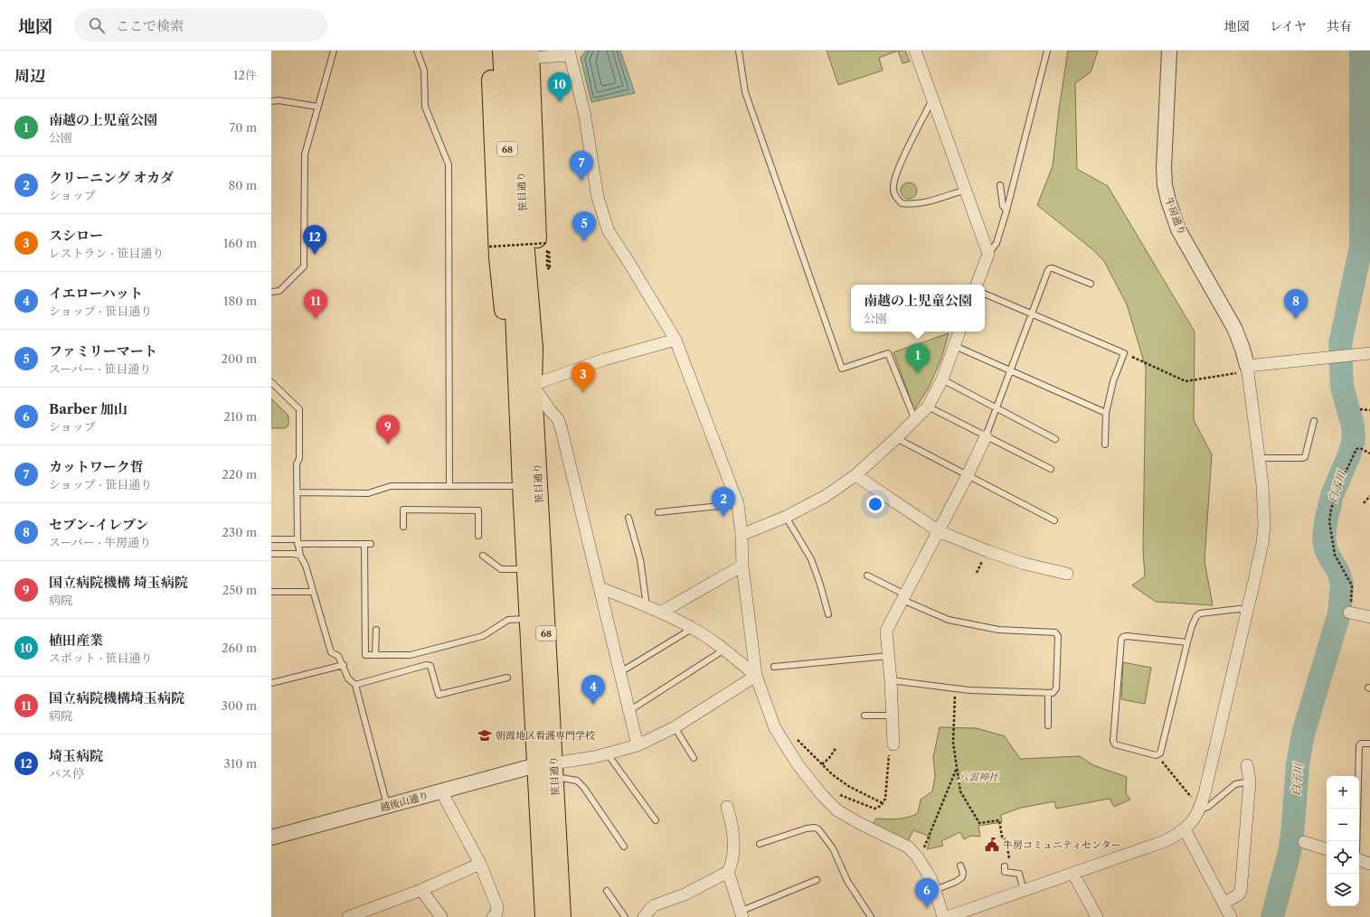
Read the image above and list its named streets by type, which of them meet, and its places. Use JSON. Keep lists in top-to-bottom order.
{
  "streets": {
    "main road": ["68", "笹目通り"],
    "street": ["牛房通り", "越後山通り"]
  },
  "crossings": [
    ["笹目通り", "越後山通り"]
  ],
  "water": ["白子川"],
  "parks": ["八雲神社"],
  "places": {
    "school or university": ["朝霞地区看護専門学校"],
    "public building": ["牛房コミュニティセンター"]
  },
  "page": {
    "header": "地図",
    "search": "ここで検索",
    "nav": ["地図", "レイヤ", "共有"],
    "heading": ["周辺", "12件"],
    "pins": [
      "10",
      "7",
      "5",
      "12",
      "8",
      "11",
      "1",
      "3",
      "9",
      "2",
      "4",
      "6"
    ],
    "list": [
      {
        "mark": "1",
        "name": "南越の上児童公園",
        "note": "公園",
        "value": "70 m"
      },
      {
        "mark": "2",
        "name": "クリーニング オカダ",
        "note": "ショップ",
        "value": "80 m"
      },
      {
        "mark": "3",
        "name": "スシロー",
        "note": "レストラン · 笹目通り",
        "value": "160 m"
      },
      {
        "mark": "4",
        "name": "イエローハット",
        "note": "ショップ · 笹目通り",
        "value": "180 m"
      },
      {
        "mark": "5",
        "name": "ファミリーマート",
        "note": "スーパー · 笹目通り",
        "value": "200 m"
      },
      {
        "mark": "6",
        "name": "Barber 加山",
        "note": "ショップ",
        "value": "210 m"
      },
      {
        "mark": "7",
        "name": "カットワーク哲",
        "note": "ショップ · 笹目通り",
        "value": "220 m"
      },
      {
        "mark": "8",
        "name": "セブン-イレブン",
        "note": "スーパー · 牛房通り",
        "value": "230 m"
      },
      {
        "mark": "9",
        "name": "国立病院機構 埼玉病院",
        "note": "病院",
        "value": "250 m"
      },
      {
        "mark": "10",
        "name": "植田産業",
        "note": "スポット · 笹目通り",
        "value": "260 m"
      },
      {
        "mark": "11",
        "name": "国立病院機構埼玉病院",
        "note": "病院",
        "value": "300 m"
      },
      {
        "mark": "12",
        "name": "埼玉病院",
        "note": "バス停",
        "value": "310 m"
      }
    ],
    "popup": ["南越の上児童公園", "公園"],
    "map_buttons": ["+", "−"]
  }
}
